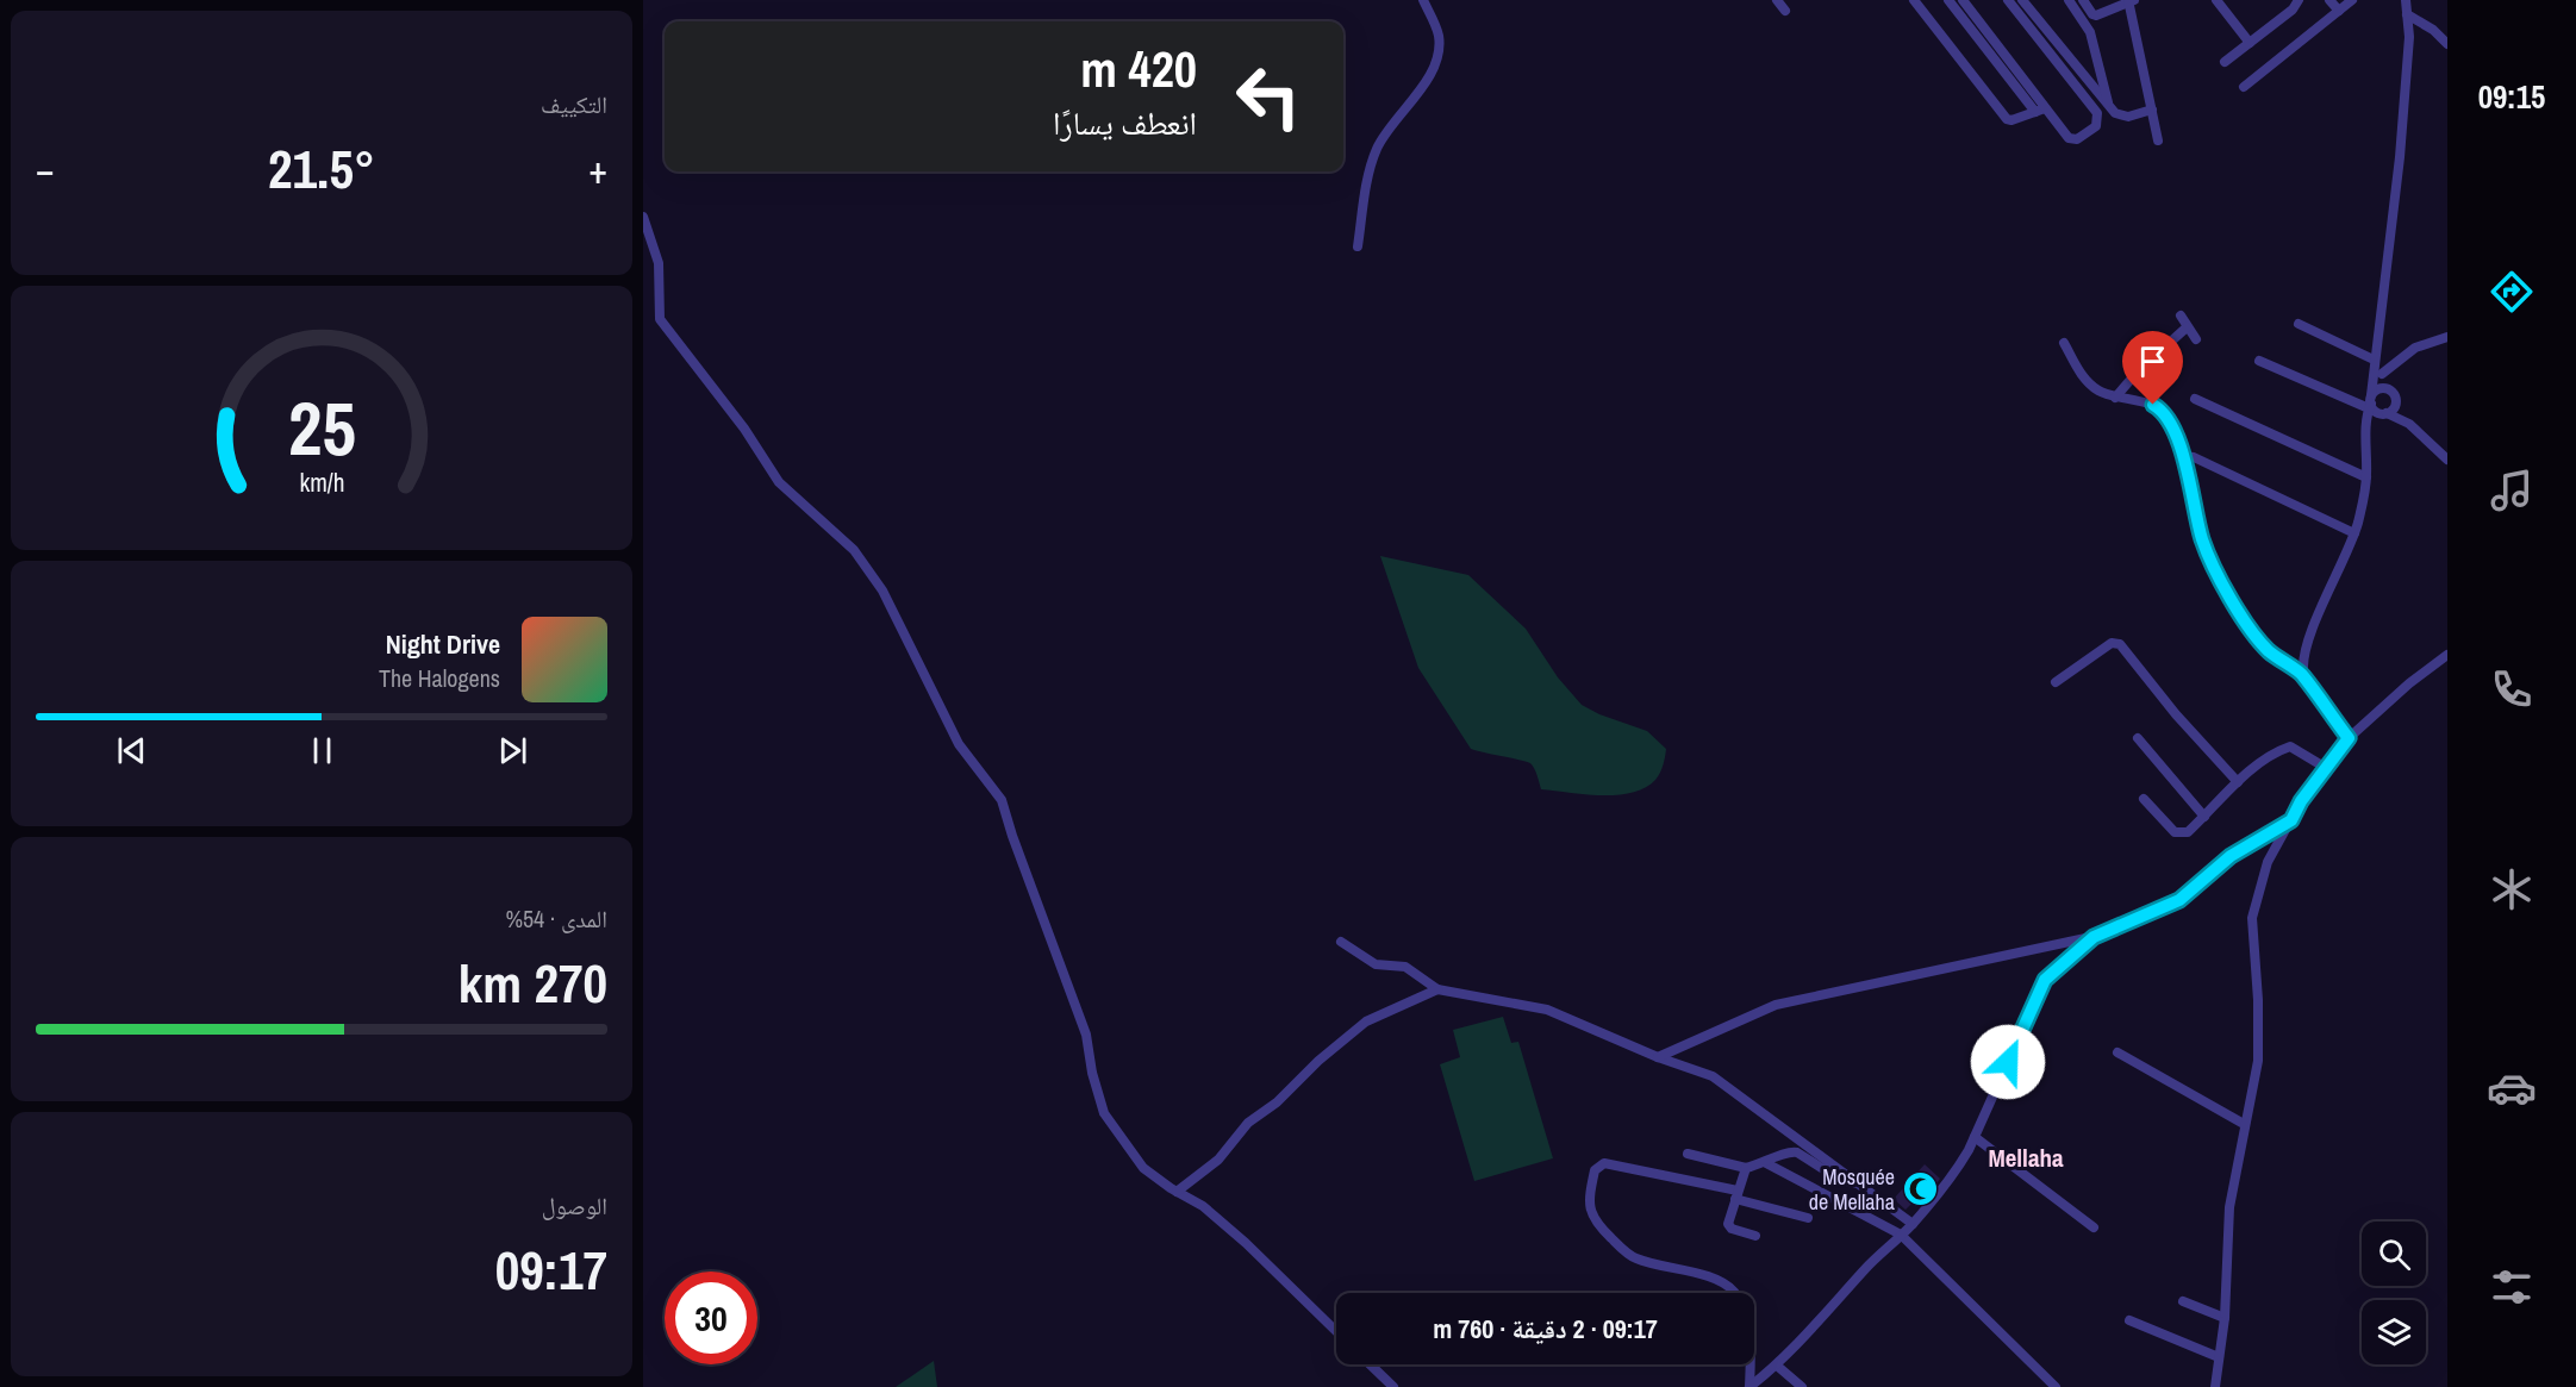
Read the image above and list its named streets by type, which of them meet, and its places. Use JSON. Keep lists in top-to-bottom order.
{
  "districts": ["Mellaha"],
  "places": {
    "mosque": ["Mosquée de Mellaha"]
  },
  "page": {
    "tabs": "09:15",
    "tile": [
      "التكييف",
      ["المدى · 54%", "270 km"],
      ["الوصول", "09:17"]
    ],
    "turn": ["420 m", "انعطف يسارًا"],
    "heat": ["−", "21.5°", "+"],
    "song": ["Night Drive", "The Halogens"],
    "limit": "30",
    "trip": "09:17 · 2 دقيقة · 760 m",
    "gauge": ["25", "km/h"]
  }
}
